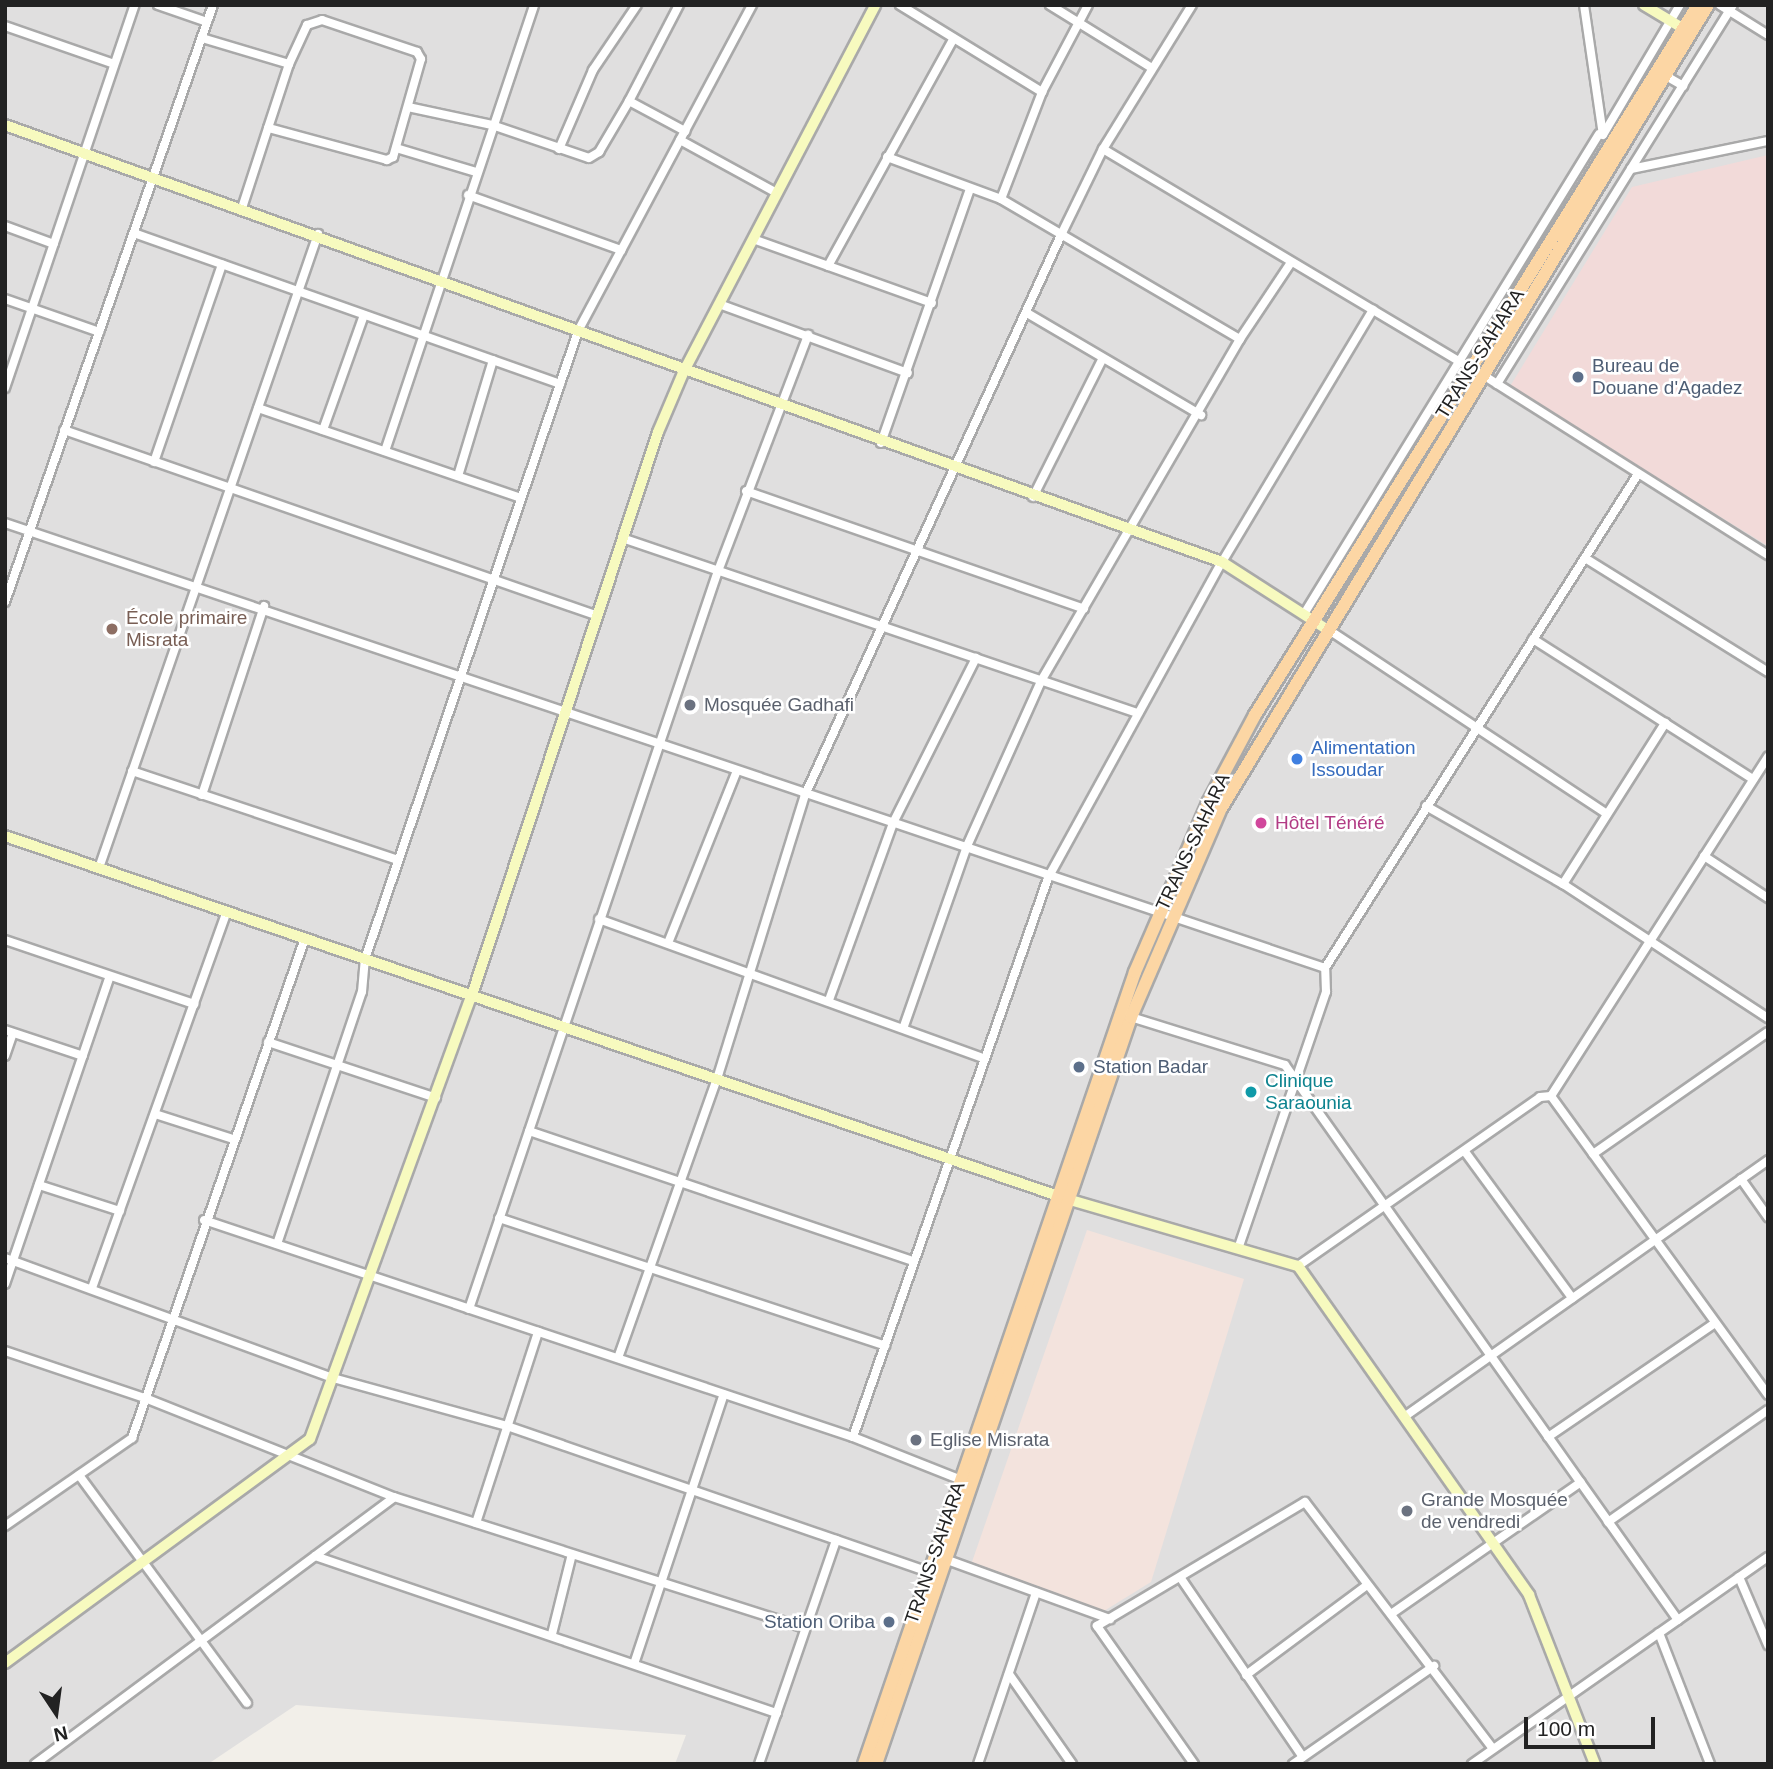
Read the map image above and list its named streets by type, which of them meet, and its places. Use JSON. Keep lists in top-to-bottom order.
{
  "streets": {
    "main road": ["TRANS-SAHARA"]
  },
  "places": [
    "Bureau de Douane d'Agadez",
    "École primaire Misrata",
    "Mosquée Gadhafi",
    "Alimentation Issoudar",
    "Hôtel Ténéré",
    "Station Badar",
    "Clinique Saraounia",
    "Eglise Misrata",
    "Grande Mosquée de vendredi",
    "Station Oriba"
  ],
  "scale_bar": "100 m",
  "north": "bottom"
}
